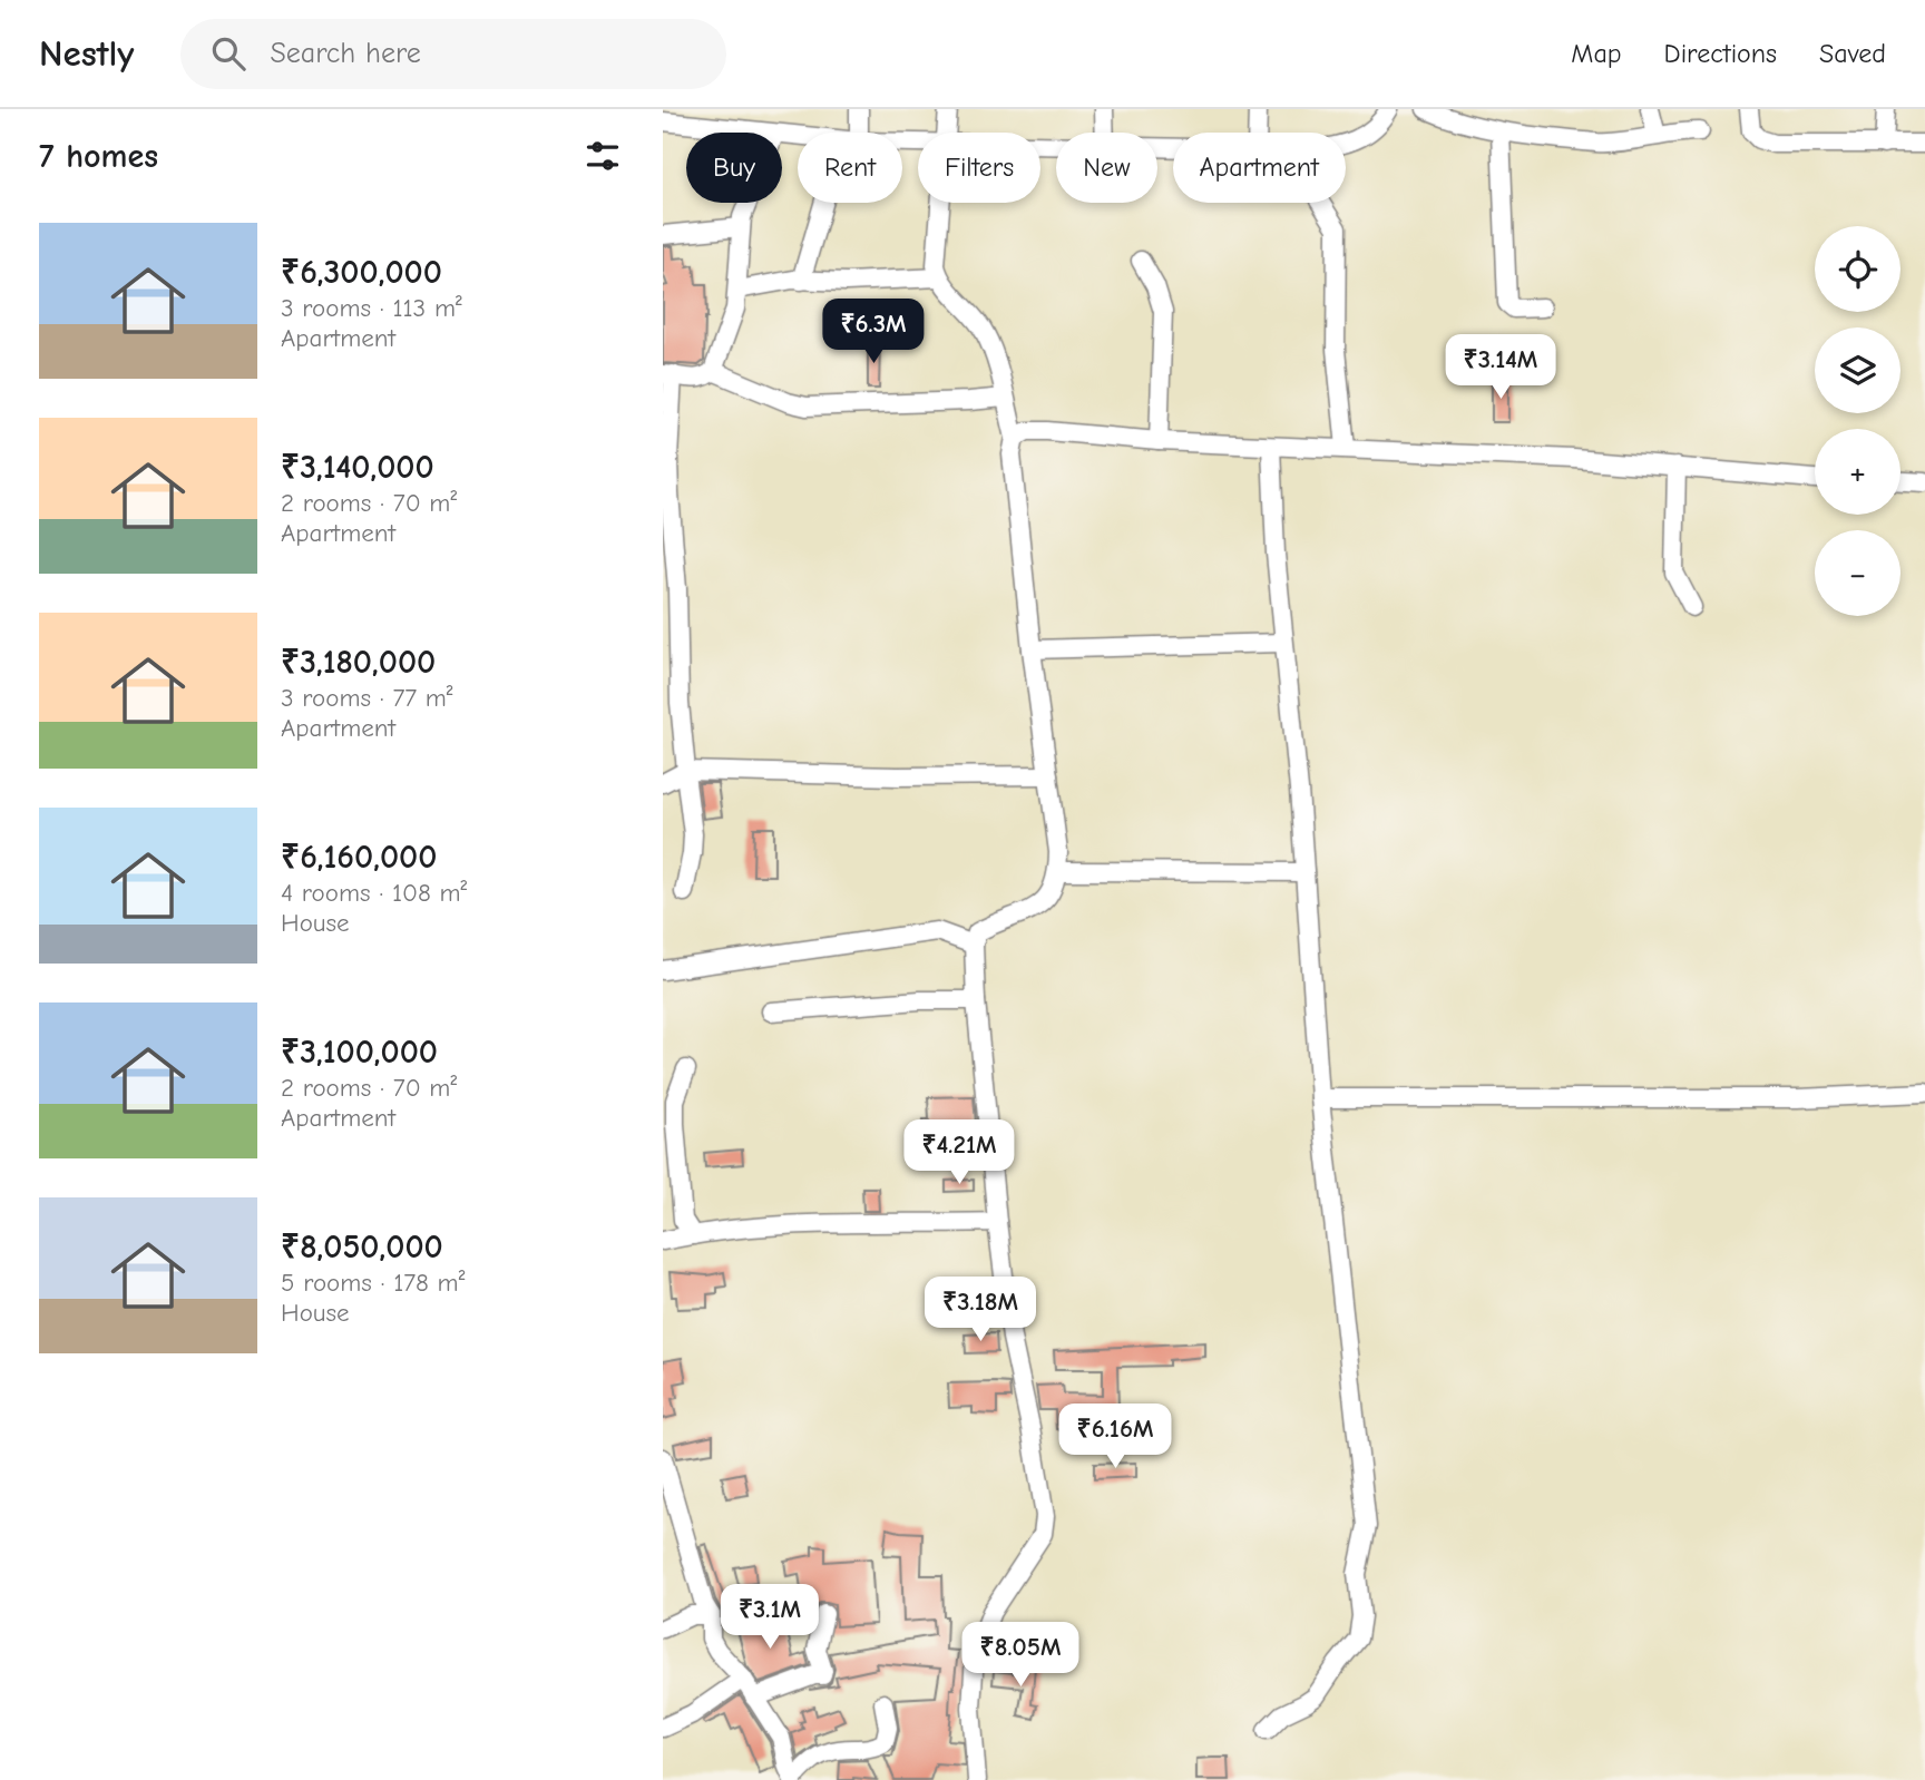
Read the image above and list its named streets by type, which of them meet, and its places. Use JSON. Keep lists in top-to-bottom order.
{
  "page": {
    "header": "Nestly",
    "search": "Search here",
    "nav": ["Map", "Directions", "Saved"],
    "heading": "7 homes",
    "chip": [
      "Buy",
      "Rent",
      "Filters",
      "New",
      "Apartment"
    ],
    "list": [
      {
        "name": "₹6,300,000",
        "note": "3 rooms · 113 m² · Apartment"
      },
      {
        "name": "₹3,140,000",
        "note": "2 rooms · 70 m² · Apartment"
      },
      {
        "name": "₹3,180,000",
        "note": "3 rooms · 77 m² · Apartment"
      },
      {
        "name": "₹6,160,000",
        "note": "4 rooms · 108 m² · House"
      },
      {
        "name": "₹3,100,000",
        "note": "2 rooms · 70 m² · Apartment"
      },
      {
        "name": "₹8,050,000",
        "note": "5 rooms · 178 m² · House"
      }
    ],
    "map_buttons": ["+", "−"],
    "price": [
      "₹6.3M",
      "₹3.14M",
      "₹4.21M",
      "₹3.18M",
      "₹6.16M",
      "₹3.1M",
      "₹8.05M"
    ]
  }
}
